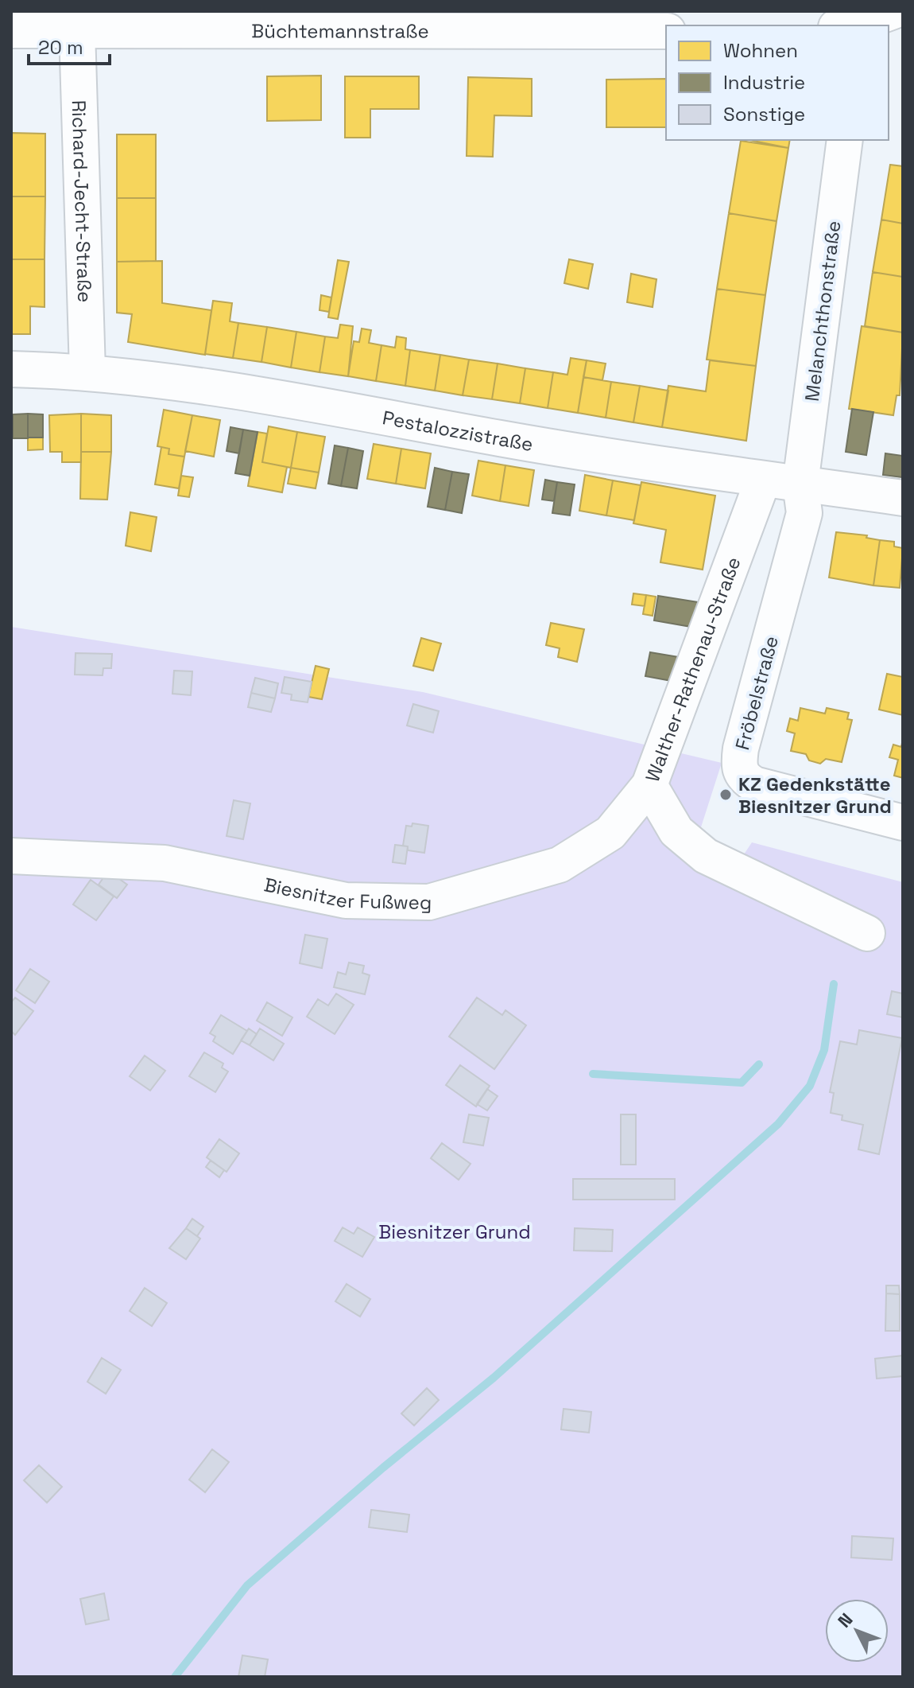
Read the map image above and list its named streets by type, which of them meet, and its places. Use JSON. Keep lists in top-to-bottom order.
{
  "streets": {
    "street": [
      "Büchtemannstraße",
      "Richard-Jecht-Straße",
      "Melanchthonstraße",
      "Pestalozzistraße",
      "Walther-Rathenau-Straße",
      "Fröbelstraße",
      "Biesnitzer Fußweg"
    ]
  },
  "crossings": [
    ["Büchtemannstraße", "Richard-Jecht-Straße"],
    ["Richard-Jecht-Straße", "Pestalozzistraße"],
    ["Melanchthonstraße", "Pestalozzistraße"],
    ["Melanchthonstraße", "Fröbelstraße"],
    ["Pestalozzistraße", "Walther-Rathenau-Straße"],
    ["Pestalozzistraße", "Fröbelstraße"],
    ["Walther-Rathenau-Straße", "Biesnitzer Fußweg"]
  ],
  "parks": ["Biesnitzer Grund"],
  "places": ["KZ Gedenkstätte Biesnitzer Grund"],
  "legend": ["Wohnen", "Industrie", "Sonstige"],
  "scale_bar": "20 m",
  "north": "top left"
}
